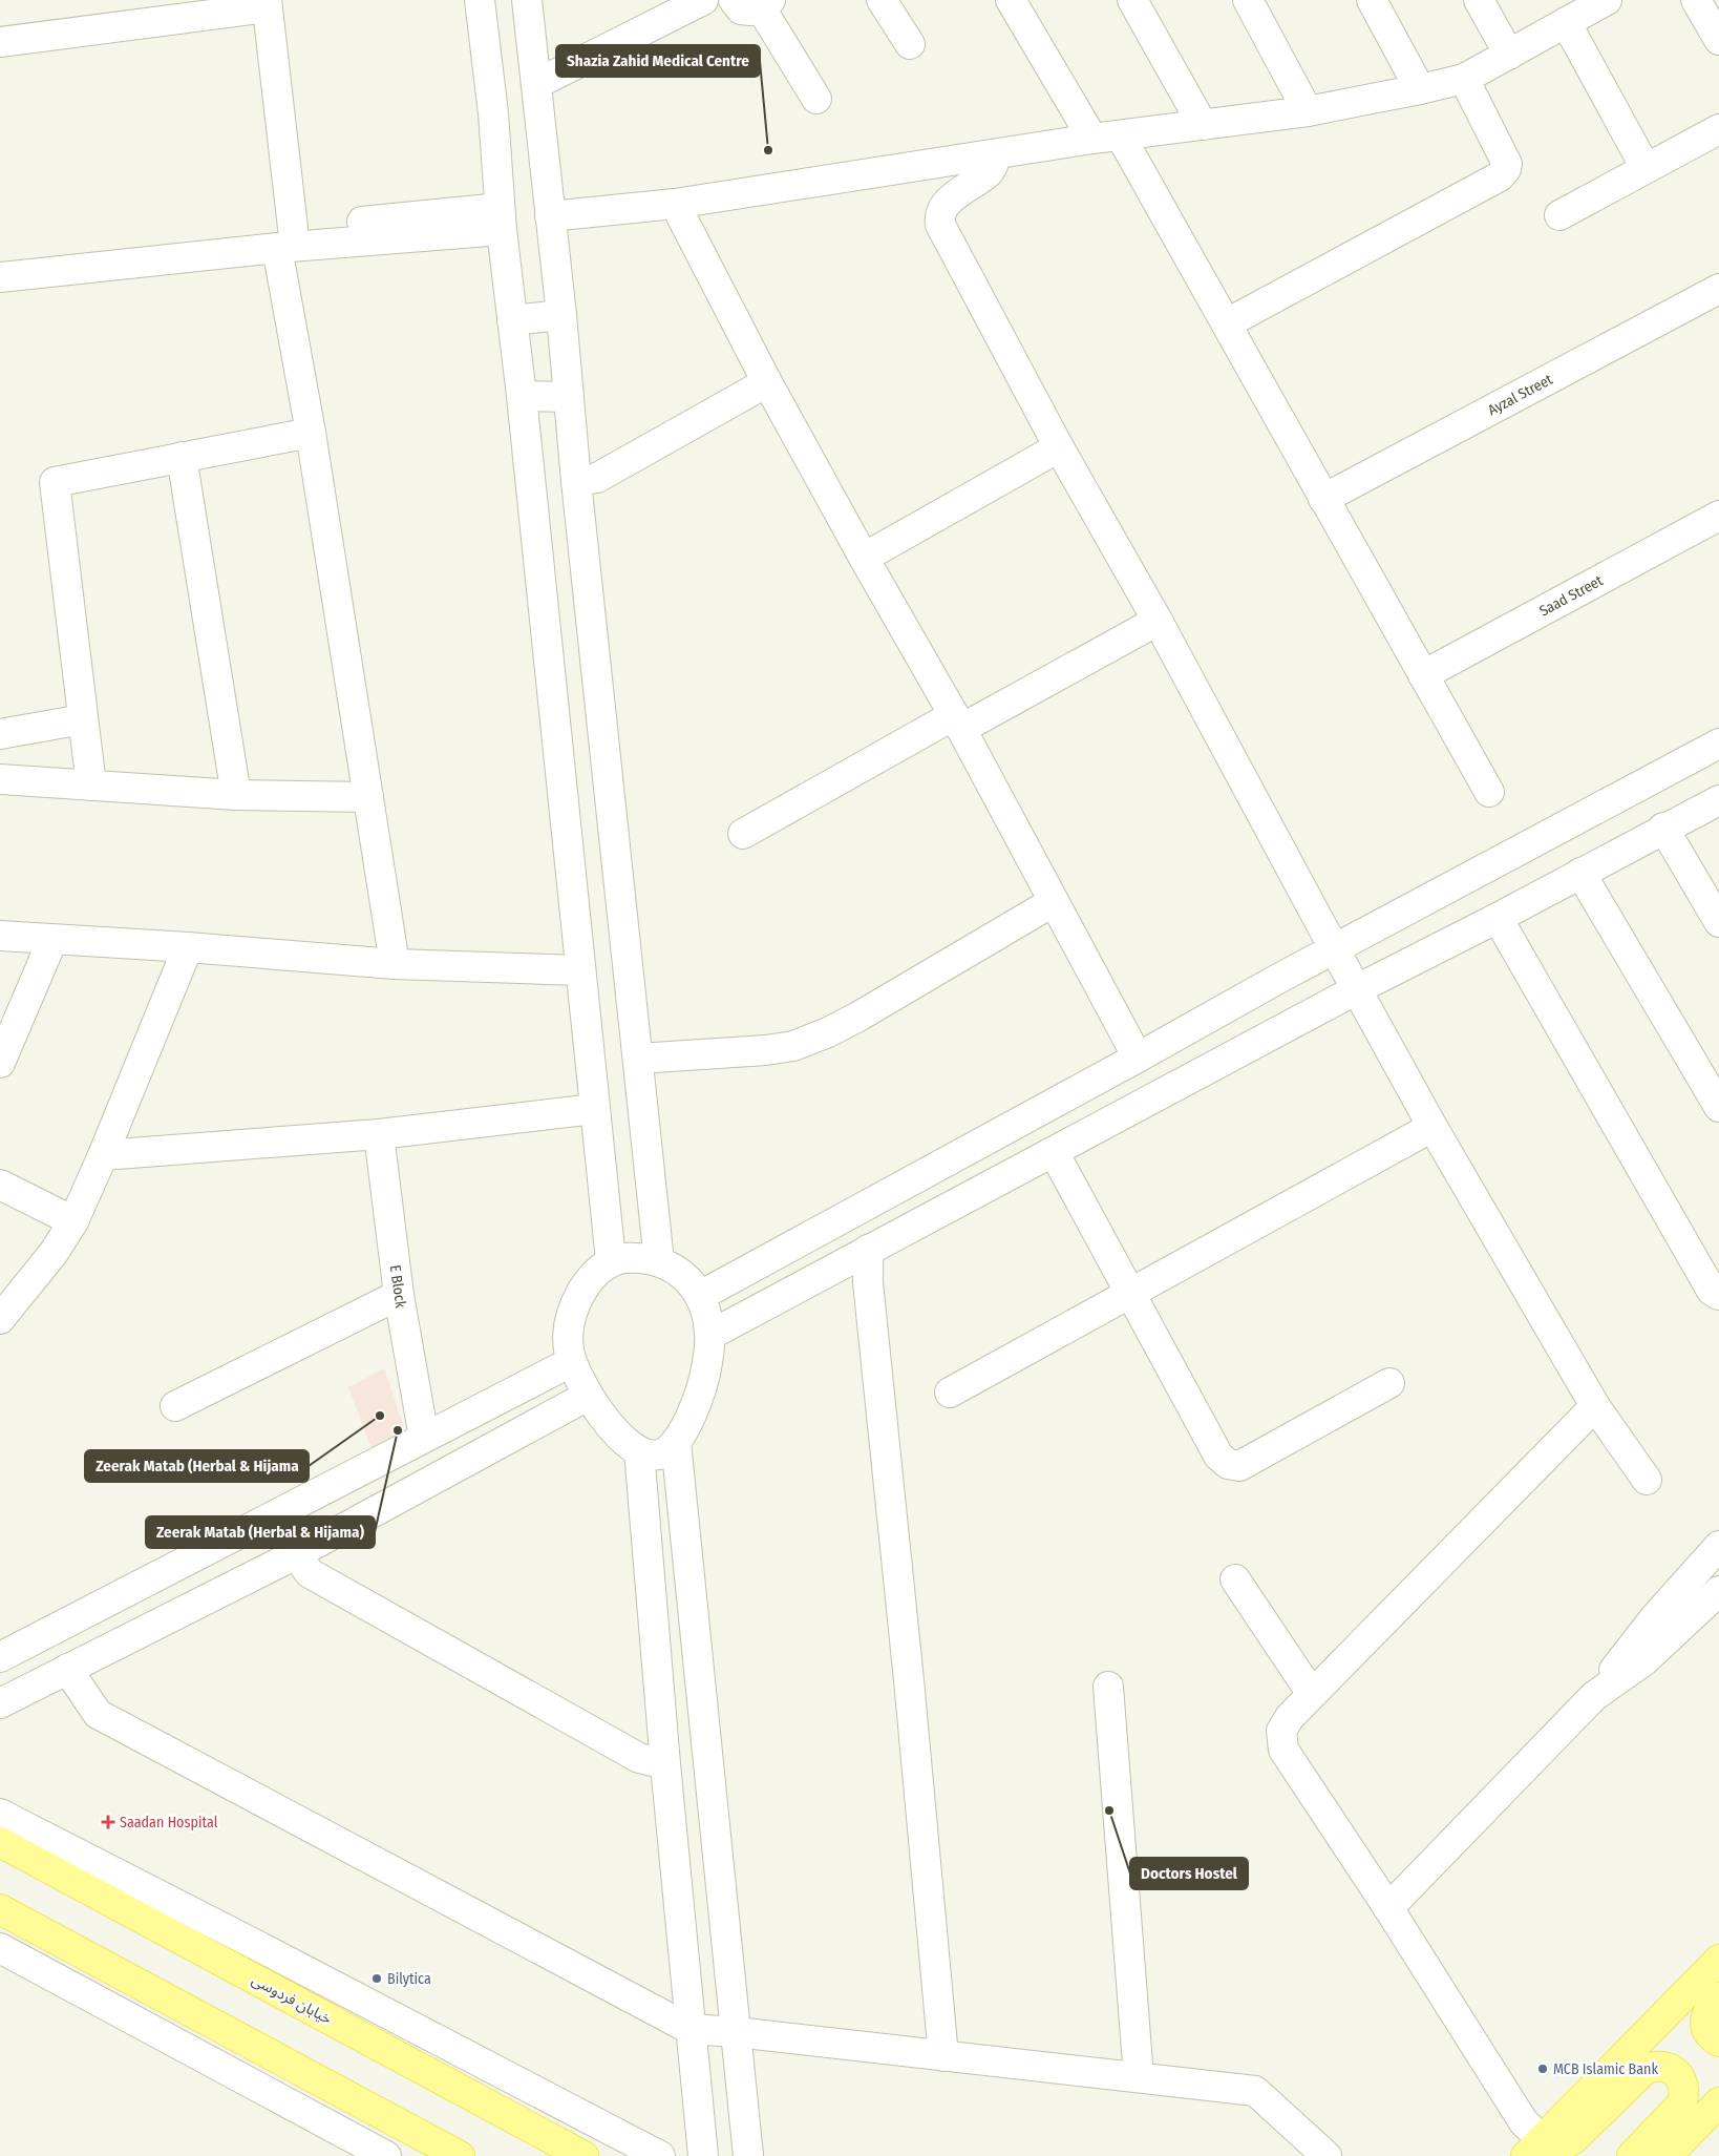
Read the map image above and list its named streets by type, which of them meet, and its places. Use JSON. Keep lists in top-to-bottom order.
{
  "streets": {
    "main road": ["خیابان فردوسی"],
    "street": ["Ayzal Street", "Saad Street", "E Block"]
  },
  "places": {
    "other": [
      "Shazia Zahid Medical Centre",
      "Zeerak Matab (Herbal & Hijama",
      "Zeerak Matab (Herbal & Hijama)",
      "Doctors Hostel",
      "Bilytica",
      "MCB Islamic Bank"
    ],
    "health": ["Saadan Hospital"]
  }
}
